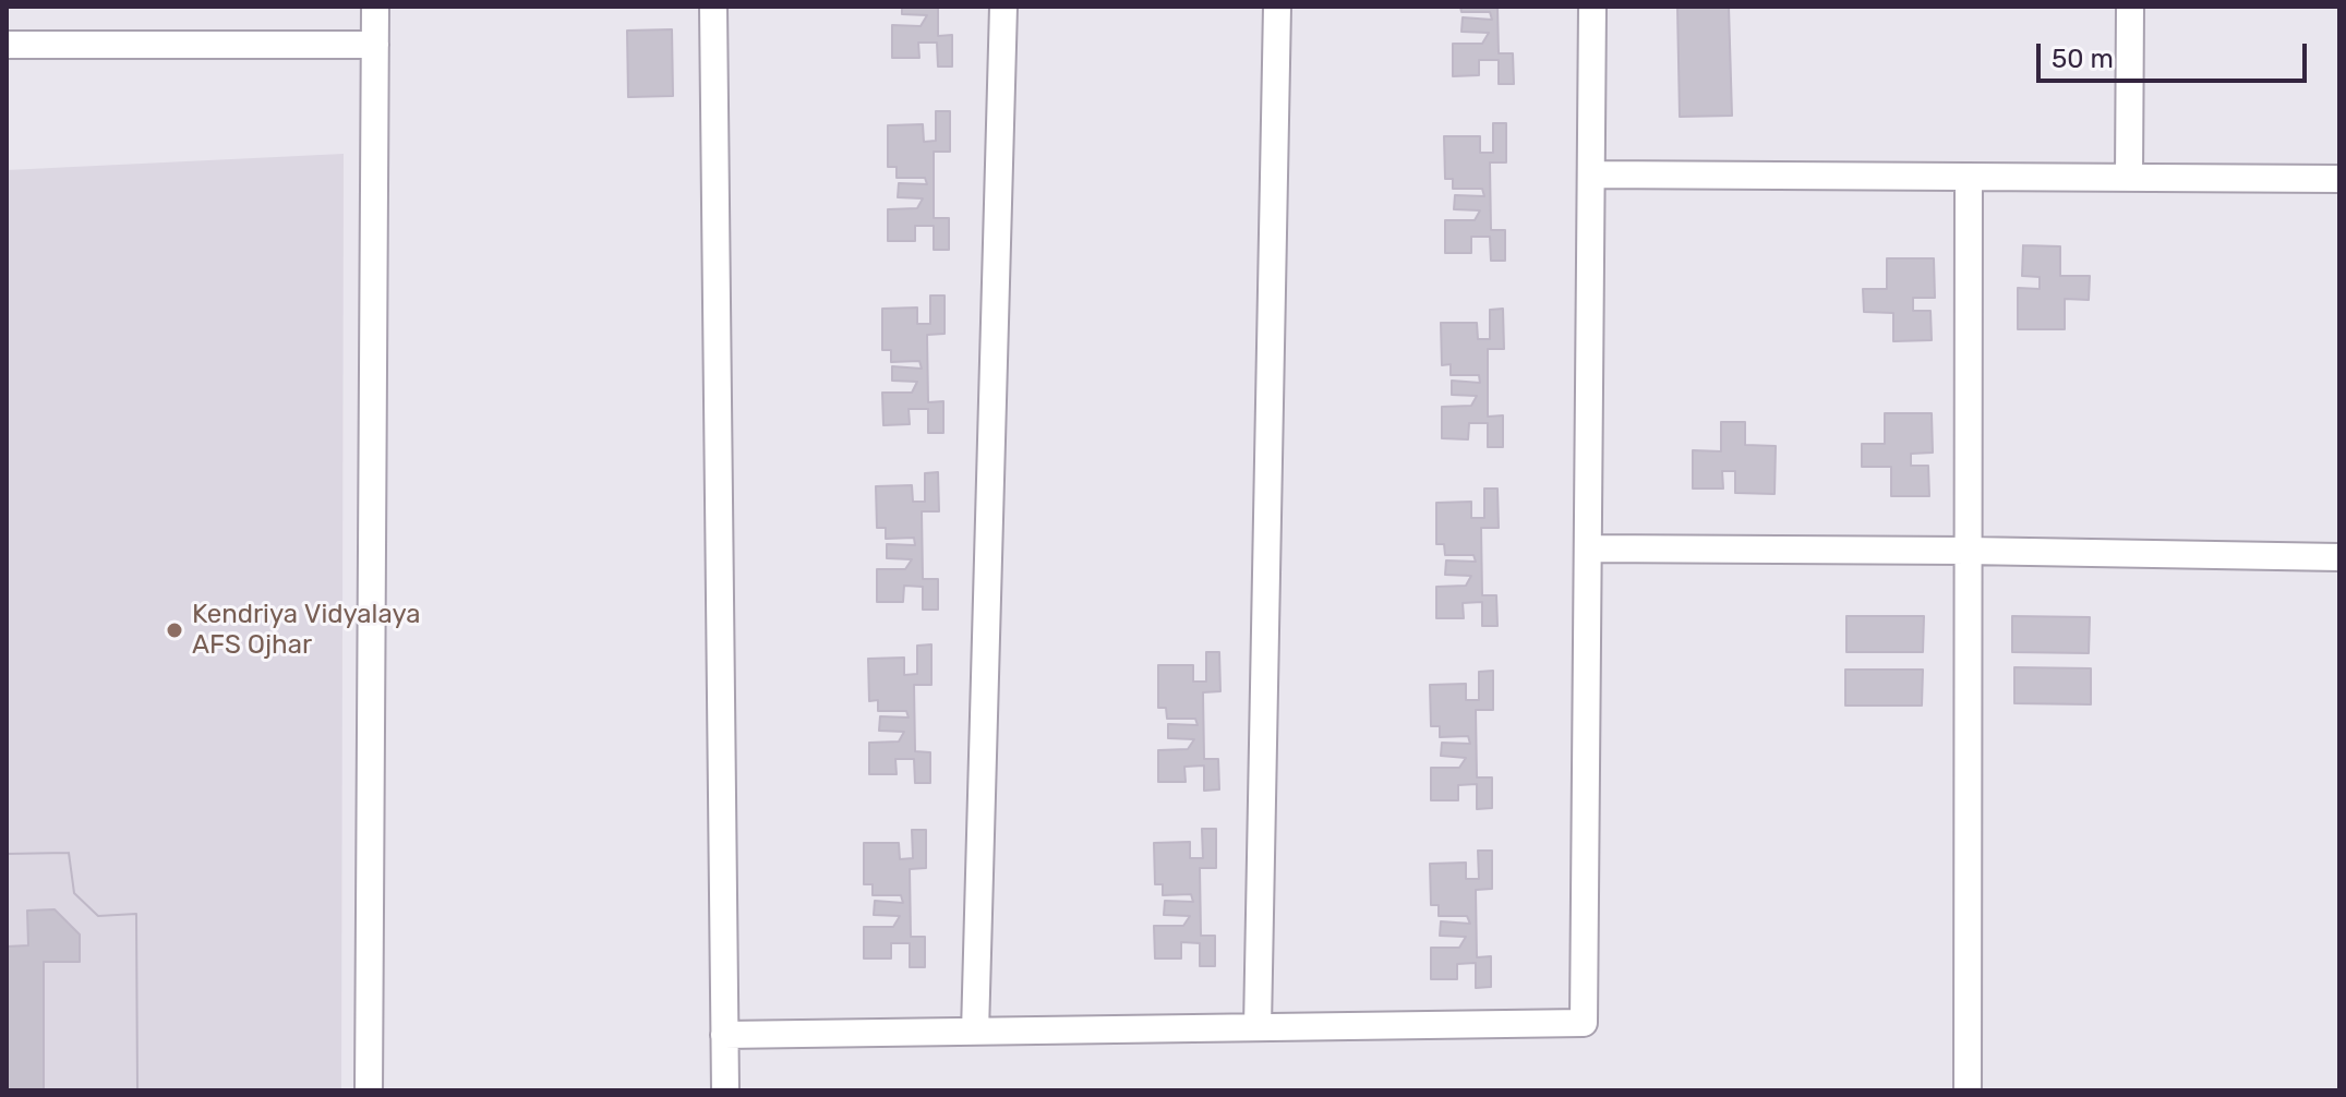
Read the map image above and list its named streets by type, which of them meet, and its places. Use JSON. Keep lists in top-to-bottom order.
{
  "places": ["Kendriya Vidyalaya AFS Ojhar"],
  "scale_bar": "50 m"
}
